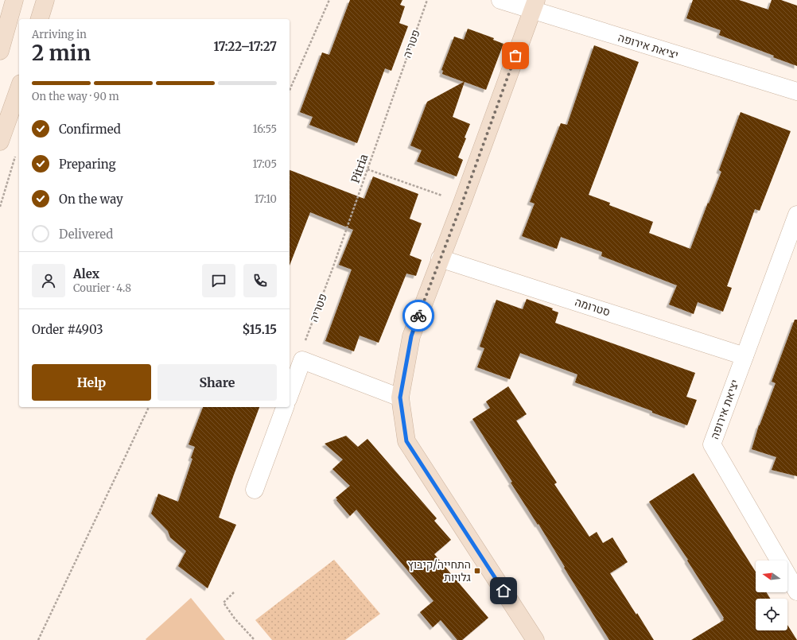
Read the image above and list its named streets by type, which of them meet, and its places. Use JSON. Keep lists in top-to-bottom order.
{
  "streets": {
    "street": ["יציאת אירופה", "סטרומה"],
    "path": ["פטריה", "Pitria"]
  },
  "crossings": [
    ["פטריה", "Pitria"],
    ["יציאת אירופה", "סטרומה"]
  ],
  "places": {
    "transit": ["התחייה/קיבוץ גלויות"]
  },
  "north": "left",
  "page": {
    "heading": ["2 min", "Arriving in", "17:22–17:27"],
    "panel": [
      "Alex",
      "Courier · 4.8",
      "Order #4903",
      "$15.15"
    ],
    "bar": "On the way · 90 m",
    "list": [
      ["Confirmed", "16:55"],
      ["Preparing", "17:05"],
      ["On the way", "17:10"],
      "Delivered"
    ],
    "buttons": ["Help", "Share"]
  }
}
